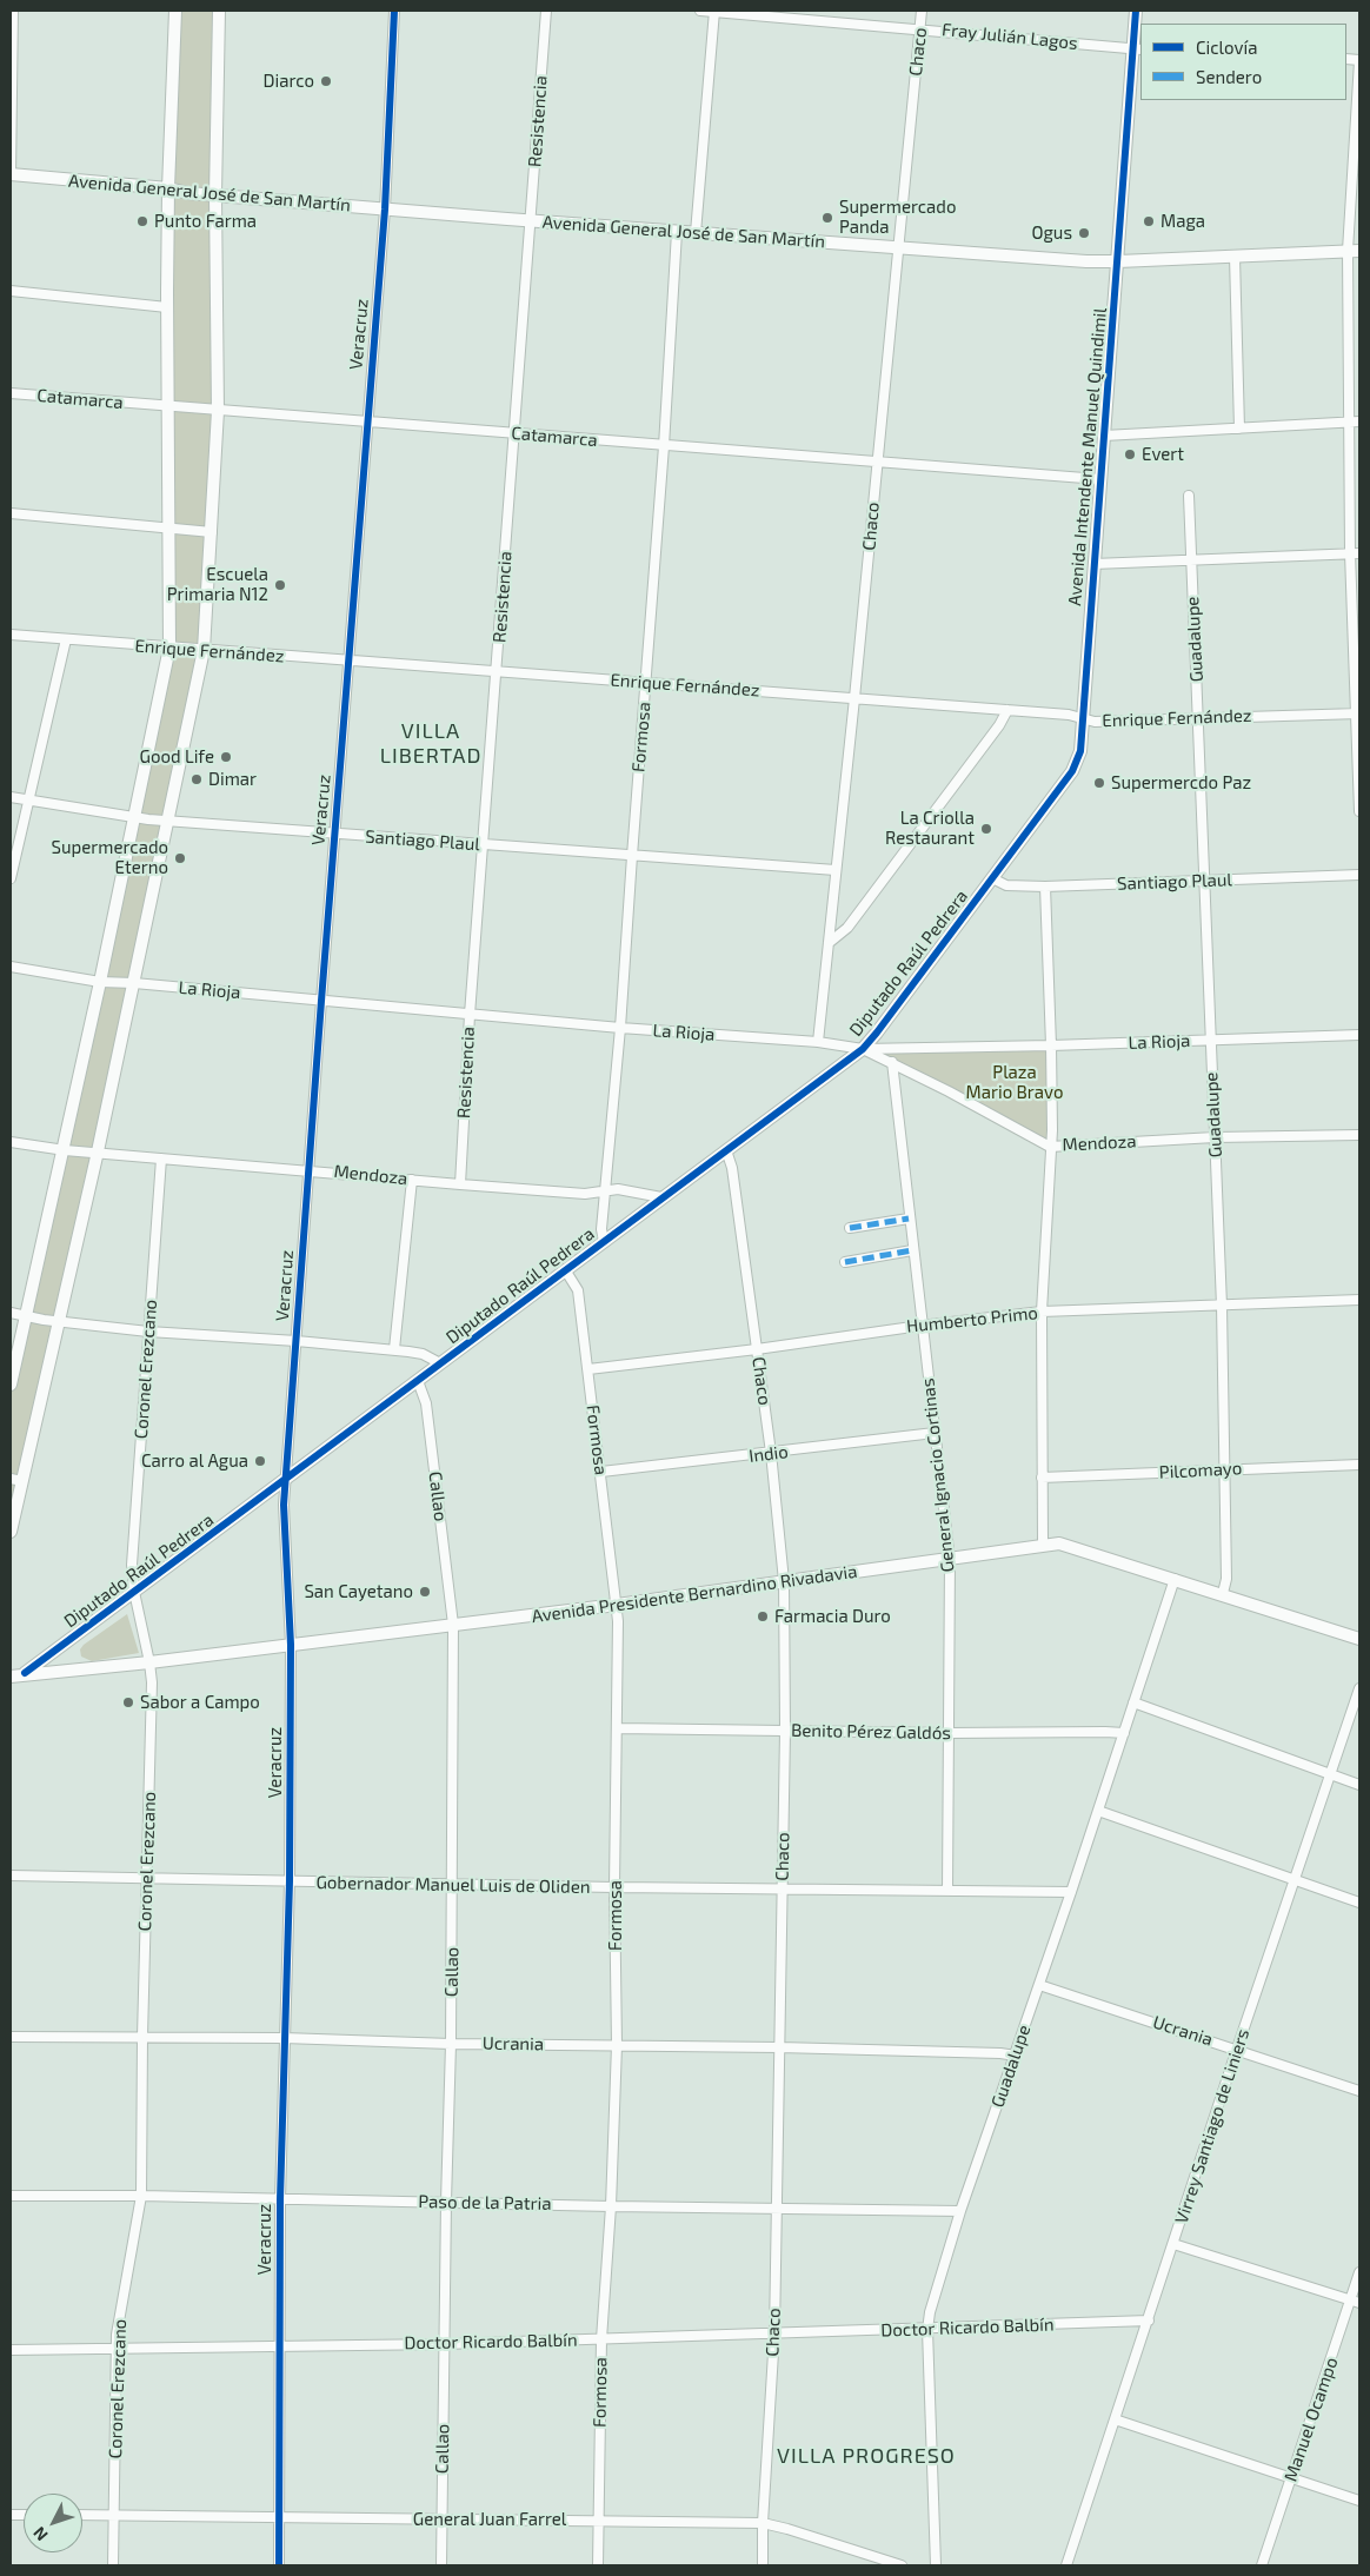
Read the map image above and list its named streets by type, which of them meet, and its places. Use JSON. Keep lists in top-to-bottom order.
{
  "streets": {
    "main road": [
      "Avenida General José de San Martín",
      "Avenida Intendente Manuel Quindimil",
      "Diputado Raúl Pedrera",
      "Avenida Presidente Bernardino Rivadavia"
    ],
    "street": [
      "Fray Julián Lagos",
      "Chaco",
      "Resistencia",
      "Veracruz",
      "Catamarca",
      "Guadalupe",
      "Enrique Fernández",
      "Formosa",
      "Santiago Plaul",
      "La Rioja",
      "Mendoza",
      "Humberto Primo",
      "Coronel Erezcano",
      "Indio",
      "Pilcomayo",
      "General Ignacio Cortinas",
      "Callao",
      "Benito Pérez Galdós",
      "Gobernador Manuel Luis de Oliden",
      "Ucrania",
      "Virrey Santiago de Liniers",
      "Paso de la Patria",
      "Doctor Ricardo Balbín",
      "Manuel Ocampo",
      "General Juan Farrel"
    ]
  },
  "crossings": [
    ["Fray Julián Lagos", "Chaco"],
    ["Fray Julián Lagos", "Avenida Intendente Manuel Quindimil"],
    ["Chaco", "Avenida General José de San Martín"],
    ["Chaco", "Catamarca"],
    ["Chaco", "Enrique Fernández"],
    ["Chaco", "Santiago Plaul"],
    ["Chaco", "Diputado Raúl Pedrera"],
    ["Chaco", "La Rioja"],
    ["Chaco", "Humberto Primo"],
    ["Chaco", "Indio"],
    ["Chaco", "Avenida Presidente Bernardino Rivadavia"],
    ["Chaco", "Benito Pérez Galdós"],
    ["Chaco", "Gobernador Manuel Luis de Oliden"],
    ["Chaco", "Ucrania"],
    ["Chaco", "Paso de la Patria"],
    ["Chaco", "Doctor Ricardo Balbín"],
    ["Chaco", "General Juan Farrel"],
    ["Resistencia", "Avenida General José de San Martín"],
    ["Resistencia", "Catamarca"],
    ["Resistencia", "Enrique Fernández"],
    ["Resistencia", "Santiago Plaul"],
    ["Resistencia", "La Rioja"],
    ["Resistencia", "Mendoza"],
    ["Avenida General José de San Martín", "Veracruz"],
    ["Avenida General José de San Martín", "Avenida Intendente Manuel Quindimil"],
    ["Avenida General José de San Martín", "Formosa"],
    ["Veracruz", "Catamarca"],
    ["Veracruz", "Enrique Fernández"],
    ["Veracruz", "Santiago Plaul"],
    ["Veracruz", "Diputado Raúl Pedrera"],
    ["Veracruz", "La Rioja"],
    ["Veracruz", "Mendoza"],
    ["Veracruz", "Avenida Presidente Bernardino Rivadavia"],
    ["Veracruz", "Gobernador Manuel Luis de Oliden"],
    ["Veracruz", "Ucrania"],
    ["Veracruz", "Paso de la Patria"],
    ["Veracruz", "Doctor Ricardo Balbín"],
    ["Veracruz", "General Juan Farrel"],
    ["Catamarca", "Avenida Intendente Manuel Quindimil"],
    ["Catamarca", "Formosa"],
    ["Avenida Intendente Manuel Quindimil", "Enrique Fernández"],
    ["Avenida Intendente Manuel Quindimil", "Santiago Plaul"],
    ["Avenida Intendente Manuel Quindimil", "Diputado Raúl Pedrera"],
    ["Guadalupe", "Enrique Fernández"],
    ["Guadalupe", "Santiago Plaul"],
    ["Guadalupe", "La Rioja"],
    ["Guadalupe", "Mendoza"],
    ["Guadalupe", "Humberto Primo"],
    ["Guadalupe", "Pilcomayo"],
    ["Guadalupe", "Avenida Presidente Bernardino Rivadavia"],
    ["Guadalupe", "Benito Pérez Galdós"],
    ["Guadalupe", "Gobernador Manuel Luis de Oliden"],
    ["Guadalupe", "Ucrania"],
    ["Guadalupe", "Paso de la Patria"],
    ["Guadalupe", "Doctor Ricardo Balbín"],
    ["Enrique Fernández", "Formosa"],
    ["Formosa", "Santiago Plaul"],
    ["Formosa", "Diputado Raúl Pedrera"],
    ["Formosa", "La Rioja"],
    ["Formosa", "Mendoza"],
    ["Formosa", "Humberto Primo"],
    ["Formosa", "Indio"],
    ["Formosa", "Avenida Presidente Bernardino Rivadavia"],
    ["Formosa", "Benito Pérez Galdós"],
    ["Formosa", "Gobernador Manuel Luis de Oliden"],
    ["Formosa", "Ucrania"],
    ["Formosa", "Paso de la Patria"],
    ["Formosa", "Doctor Ricardo Balbín"],
    ["Formosa", "General Juan Farrel"],
    ["Santiago Plaul", "Diputado Raúl Pedrera"],
    ["Diputado Raúl Pedrera", "La Rioja"],
    ["Diputado Raúl Pedrera", "Mendoza"],
    ["Diputado Raúl Pedrera", "Coronel Erezcano"],
    ["Diputado Raúl Pedrera", "Callao"],
    ["Diputado Raúl Pedrera", "Avenida Presidente Bernardino Rivadavia"],
    ["La Rioja", "Mendoza"],
    ["Mendoza", "Coronel Erezcano"],
    ["Mendoza", "General Ignacio Cortinas"],
    ["Humberto Primo", "General Ignacio Cortinas"],
    ["Coronel Erezcano", "Avenida Presidente Bernardino Rivadavia"],
    ["Coronel Erezcano", "Gobernador Manuel Luis de Oliden"],
    ["Coronel Erezcano", "Ucrania"],
    ["Coronel Erezcano", "Paso de la Patria"],
    ["Coronel Erezcano", "Doctor Ricardo Balbín"],
    ["Coronel Erezcano", "General Juan Farrel"],
    ["Indio", "General Ignacio Cortinas"],
    ["General Ignacio Cortinas", "Avenida Presidente Bernardino Rivadavia"],
    ["General Ignacio Cortinas", "Benito Pérez Galdós"],
    ["General Ignacio Cortinas", "Gobernador Manuel Luis de Oliden"],
    ["Callao", "Avenida Presidente Bernardino Rivadavia"],
    ["Callao", "Gobernador Manuel Luis de Oliden"],
    ["Callao", "Ucrania"],
    ["Callao", "Paso de la Patria"],
    ["Callao", "Doctor Ricardo Balbín"],
    ["Callao", "General Juan Farrel"],
    ["Ucrania", "Virrey Santiago de Liniers"],
    ["Virrey Santiago de Liniers", "Doctor Ricardo Balbín"]
  ],
  "districts": ["VILLA LIBERTAD", "VILLA PROGRESO"],
  "parks": ["Plaza Mario Bravo"],
  "places": [
    "Diarco",
    "Supermercado Panda",
    "Punto Farma",
    "Maga",
    "Ogus",
    "Evert",
    "Escuela Primaria N12",
    "Good Life",
    "Dimar",
    "Supermercdo Paz",
    "La Criolla Restaurant",
    "Supermercado Eterno",
    "Carro al Agua",
    "San Cayetano",
    "Farmacia Duro",
    "Sabor a Campo"
  ],
  "legend": ["Ciclovía", "Sendero"],
  "north": "bottom left"
}
